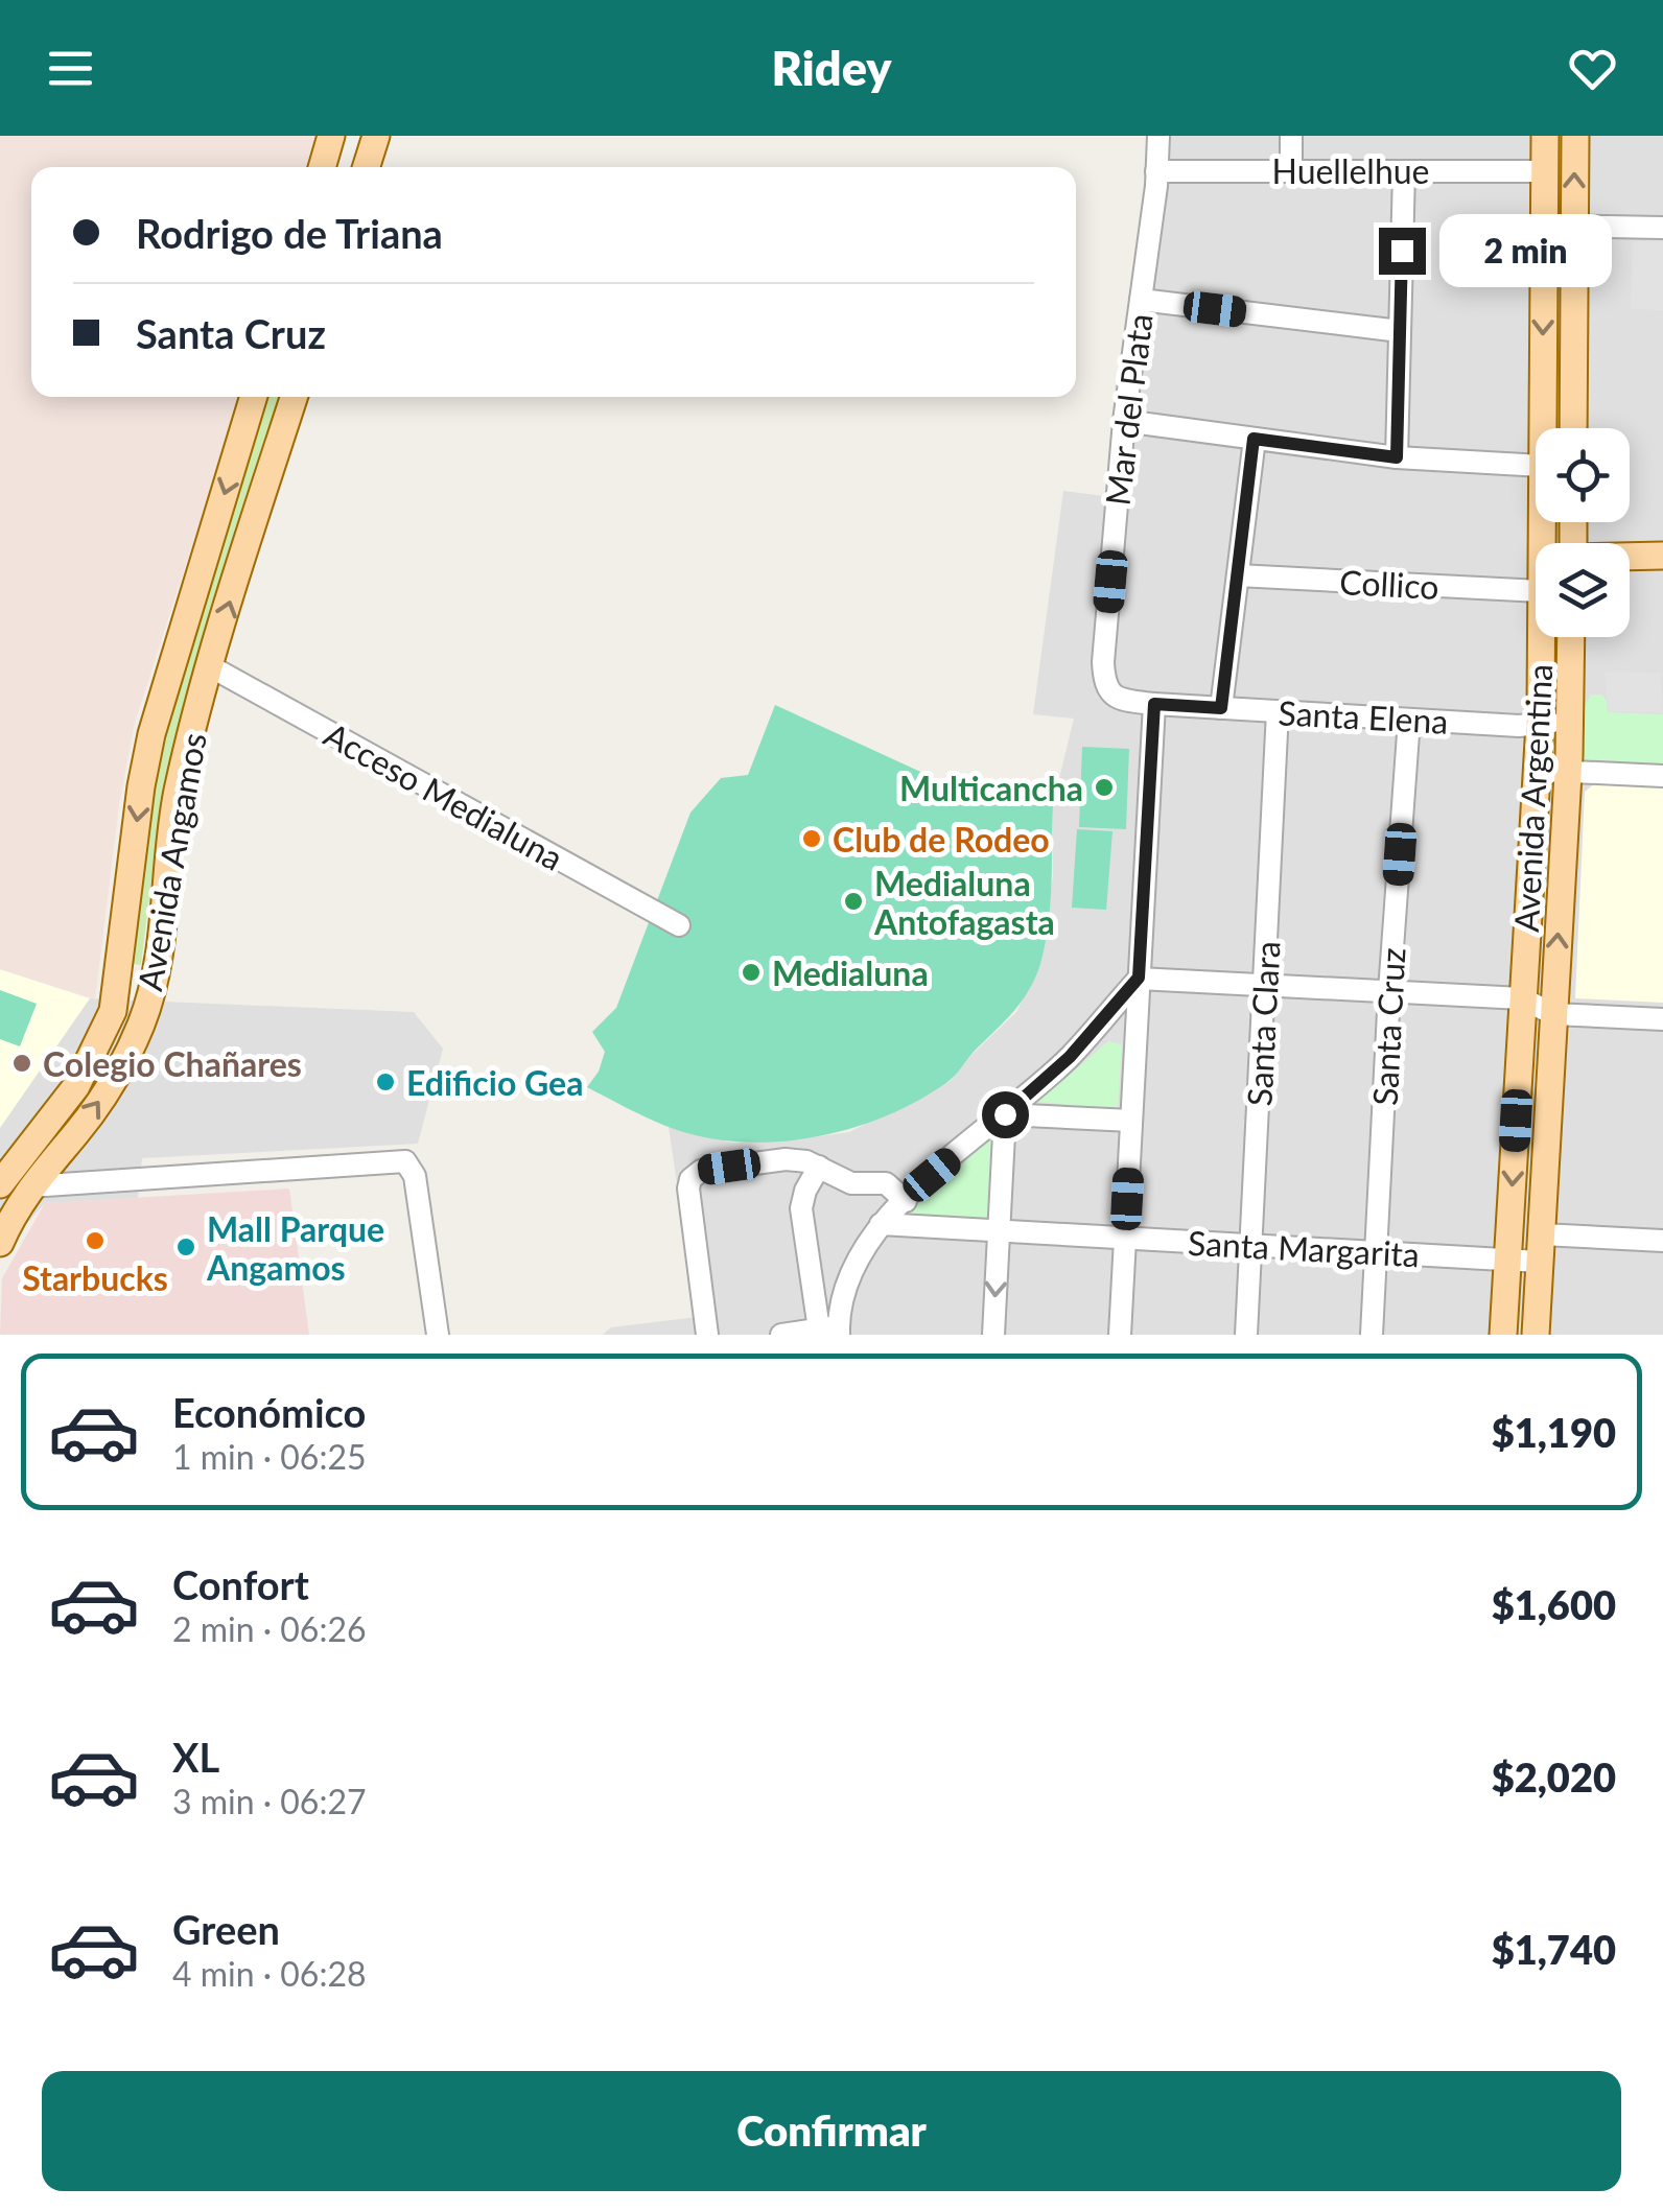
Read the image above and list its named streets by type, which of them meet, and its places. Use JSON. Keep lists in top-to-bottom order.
{
  "streets": {
    "main road": ["Avenida Argentina", "Avenida Angamos"],
    "street": [
      "Huellelhue",
      "Mar del Plata",
      "Collico",
      "Santa Elena",
      "Acceso Medialuna",
      "Santa Clara",
      "Santa Cruz",
      "Santa Margarita"
    ]
  },
  "crossings": [
    ["Huellelhue", "Mar del Plata"],
    ["Huellelhue", "Avenida Argentina"],
    ["Mar del Plata", "Santa Elena"],
    ["Santa Elena", "Avenida Argentina"],
    ["Santa Elena", "Santa Clara"],
    ["Santa Elena", "Santa Cruz"],
    ["Acceso Medialuna", "Avenida Angamos"],
    ["Avenida Argentina", "Santa Margarita"],
    ["Santa Clara", "Santa Margarita"],
    ["Santa Cruz", "Santa Margarita"]
  ],
  "places": [
    "Multicancha",
    "Club de Rodeo",
    "Medialuna Antofagasta",
    "Medialuna",
    "Colegio Chañares",
    "Edificio Gea",
    "Starbucks",
    "Mall Parque Angamos"
  ],
  "page": {
    "header": "Ridey",
    "banner": ["Rodrigo de Triana", "Santa Cruz"],
    "bubble": "2 min",
    "list": [
      {
        "name": "Económico",
        "note": "1 min · 06:25",
        "value": "$1,190"
      },
      {
        "name": "Confort",
        "note": "2 min · 06:26",
        "value": "$1,600"
      },
      {
        "name": "XL",
        "note": "3 min · 06:27",
        "value": "$2,020"
      },
      {
        "name": "Green",
        "note": "4 min · 06:28",
        "value": "$1,740"
      }
    ],
    "buttons": "Confirmar"
  }
}
